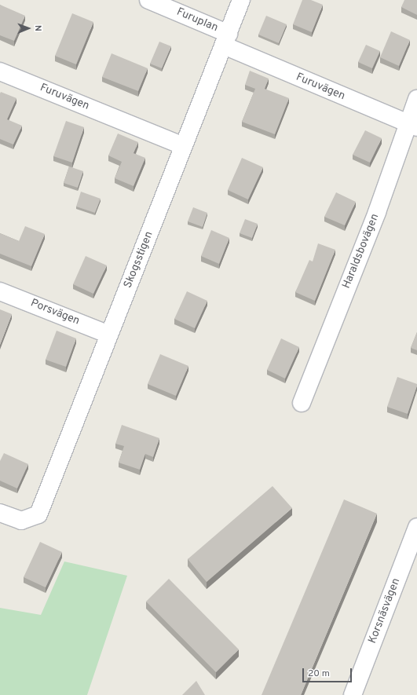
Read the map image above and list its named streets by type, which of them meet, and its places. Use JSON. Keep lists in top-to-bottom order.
{
  "streets": {
    "street": [
      "Furuplan",
      "Furuvägen",
      "Haraldsbovägen",
      "Skogsstigen",
      "Porsvägen",
      "Korsnäsvägen"
    ]
  },
  "crossings": [
    ["Furuplan", "Furuvägen"],
    ["Furuplan", "Skogsstigen"],
    ["Furuvägen", "Haraldsbovägen"],
    ["Furuvägen", "Skogsstigen"],
    ["Skogsstigen", "Porsvägen"]
  ],
  "scale_bar": "20 m",
  "north": "right"
}
